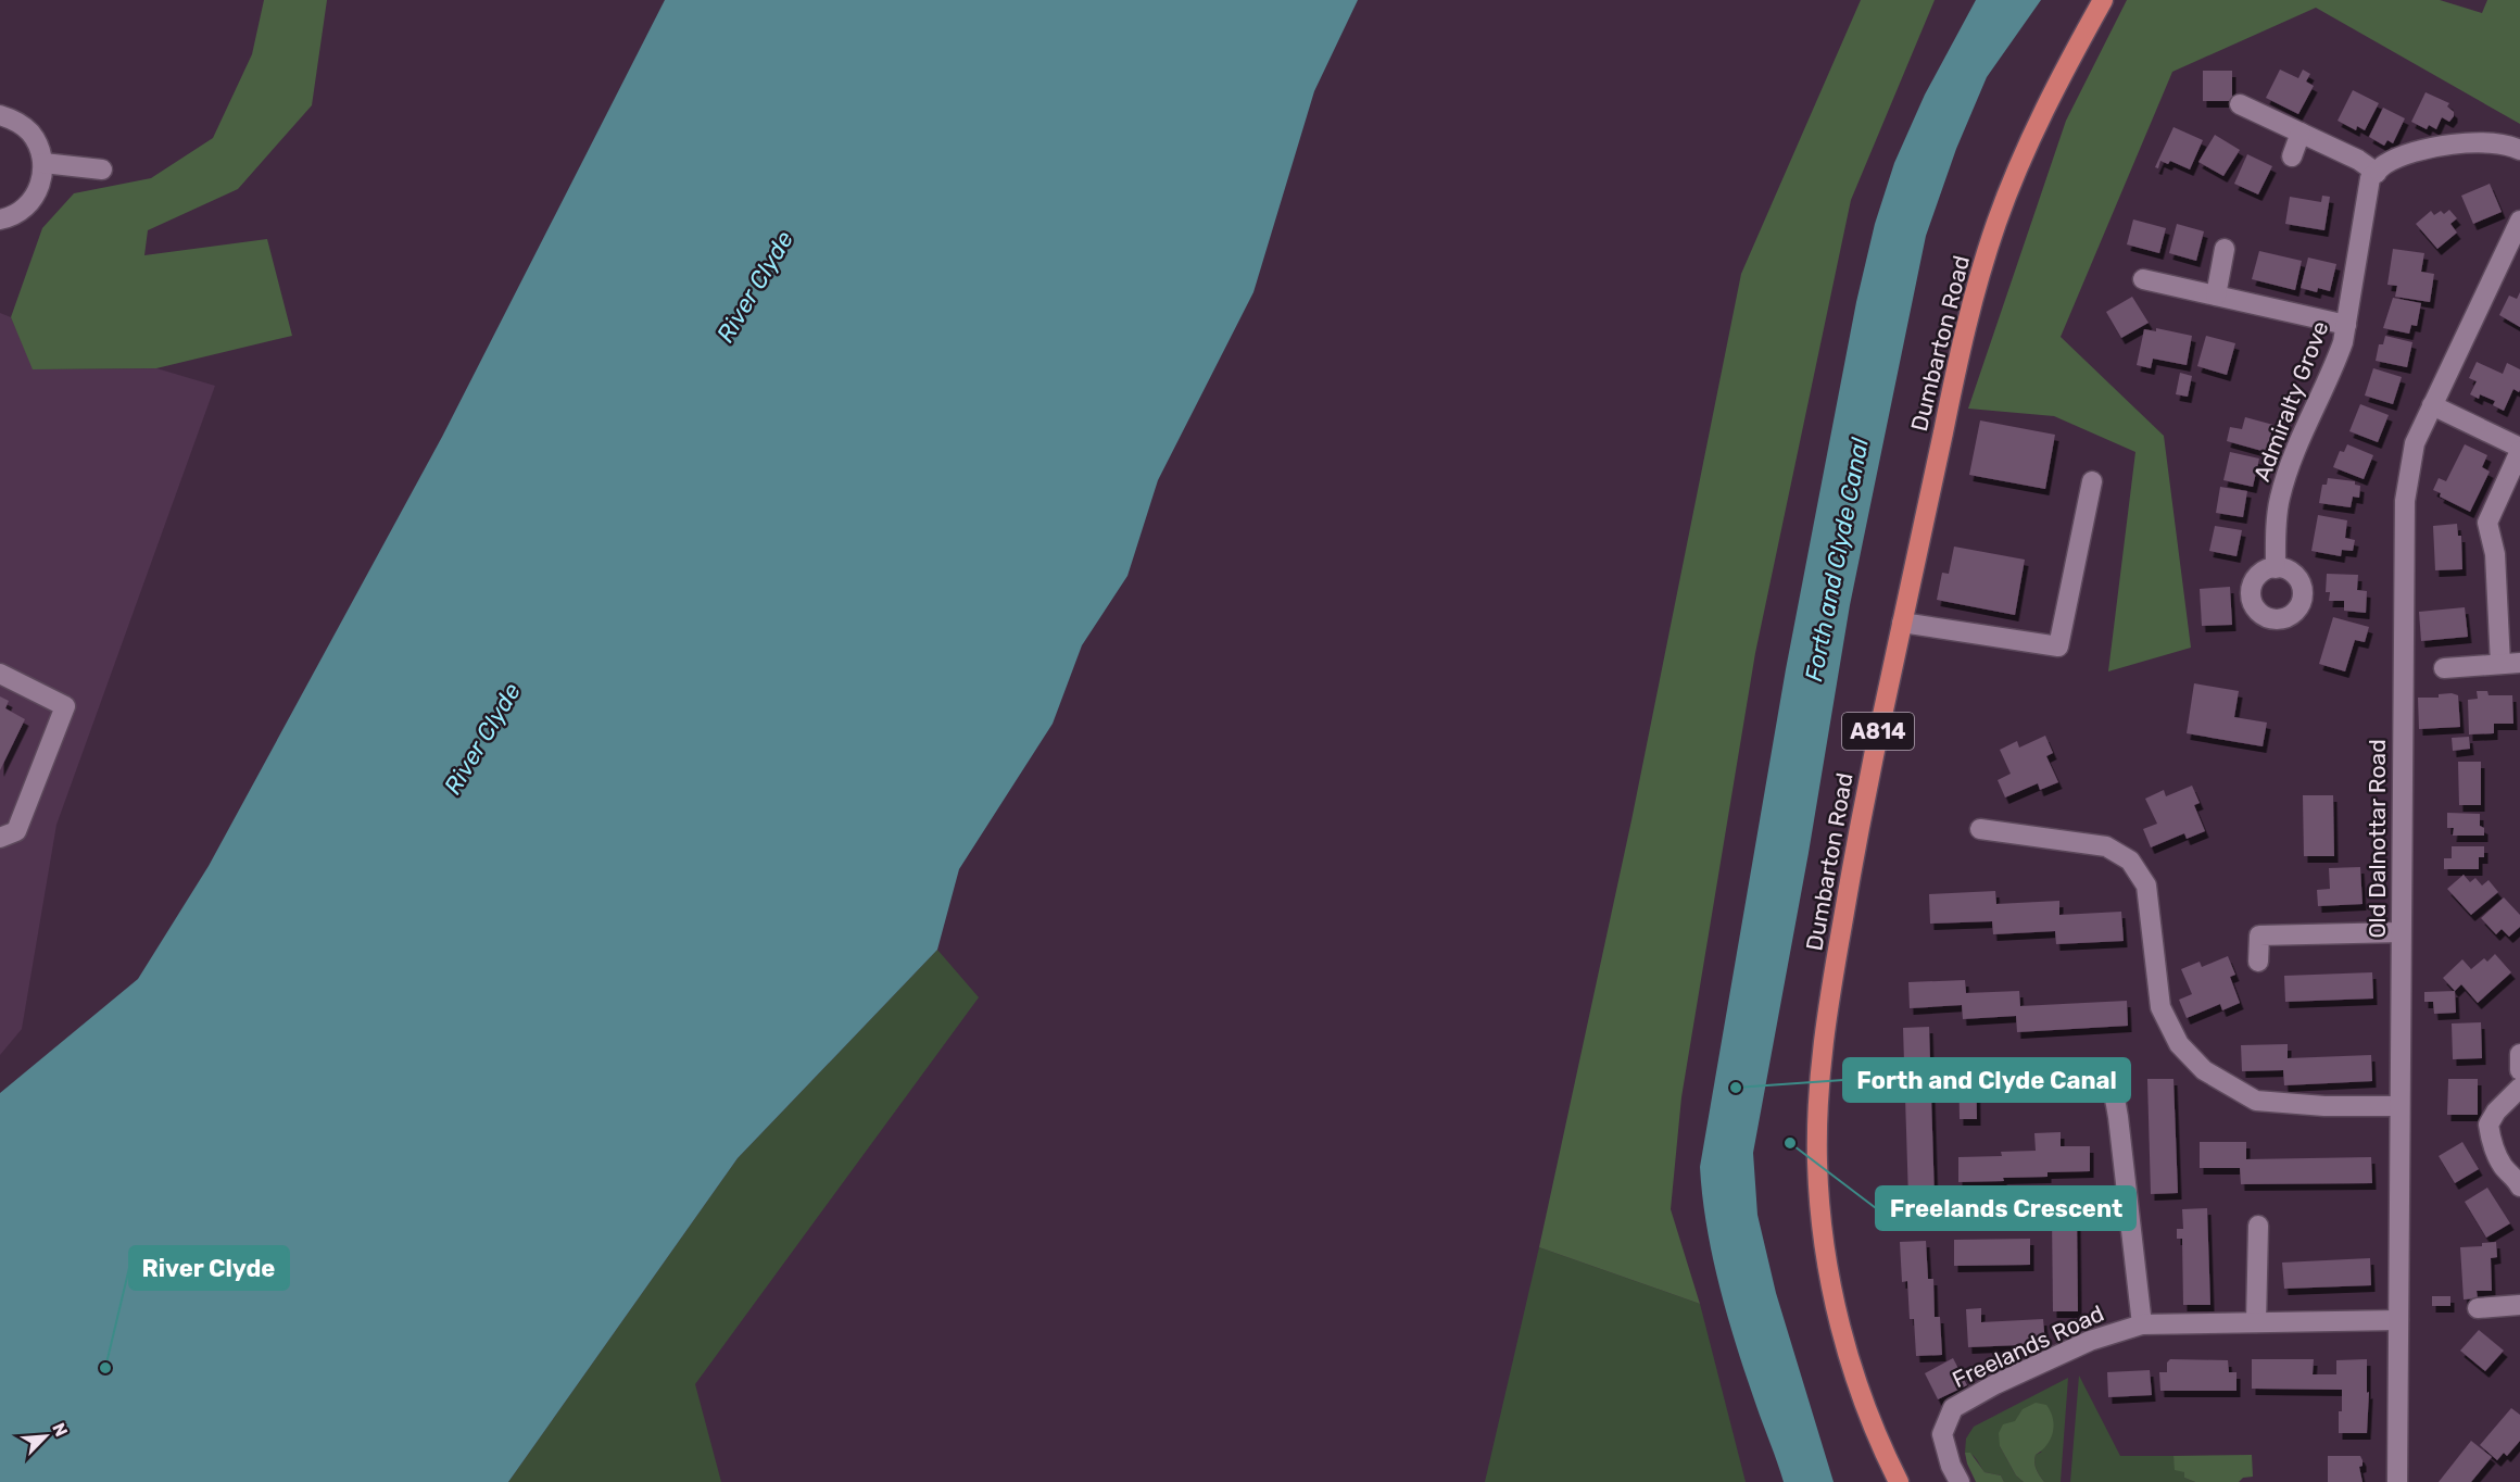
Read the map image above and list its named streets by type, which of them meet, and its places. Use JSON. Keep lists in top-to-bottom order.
{
  "streets": {
    "main road": ["Dumbarton Road", "A814"],
    "street": ["Admiralty Grove", "Old Dalnottar Road", "Freelands Road"]
  },
  "crossings": [
    ["Old Dalnottar Road", "Freelands Road"]
  ],
  "water": ["River Clyde", "Forth and Clyde Canal"],
  "places": ["Forth and Clyde Canal", "Freelands Crescent", "River Clyde"],
  "north": "top right"
}
